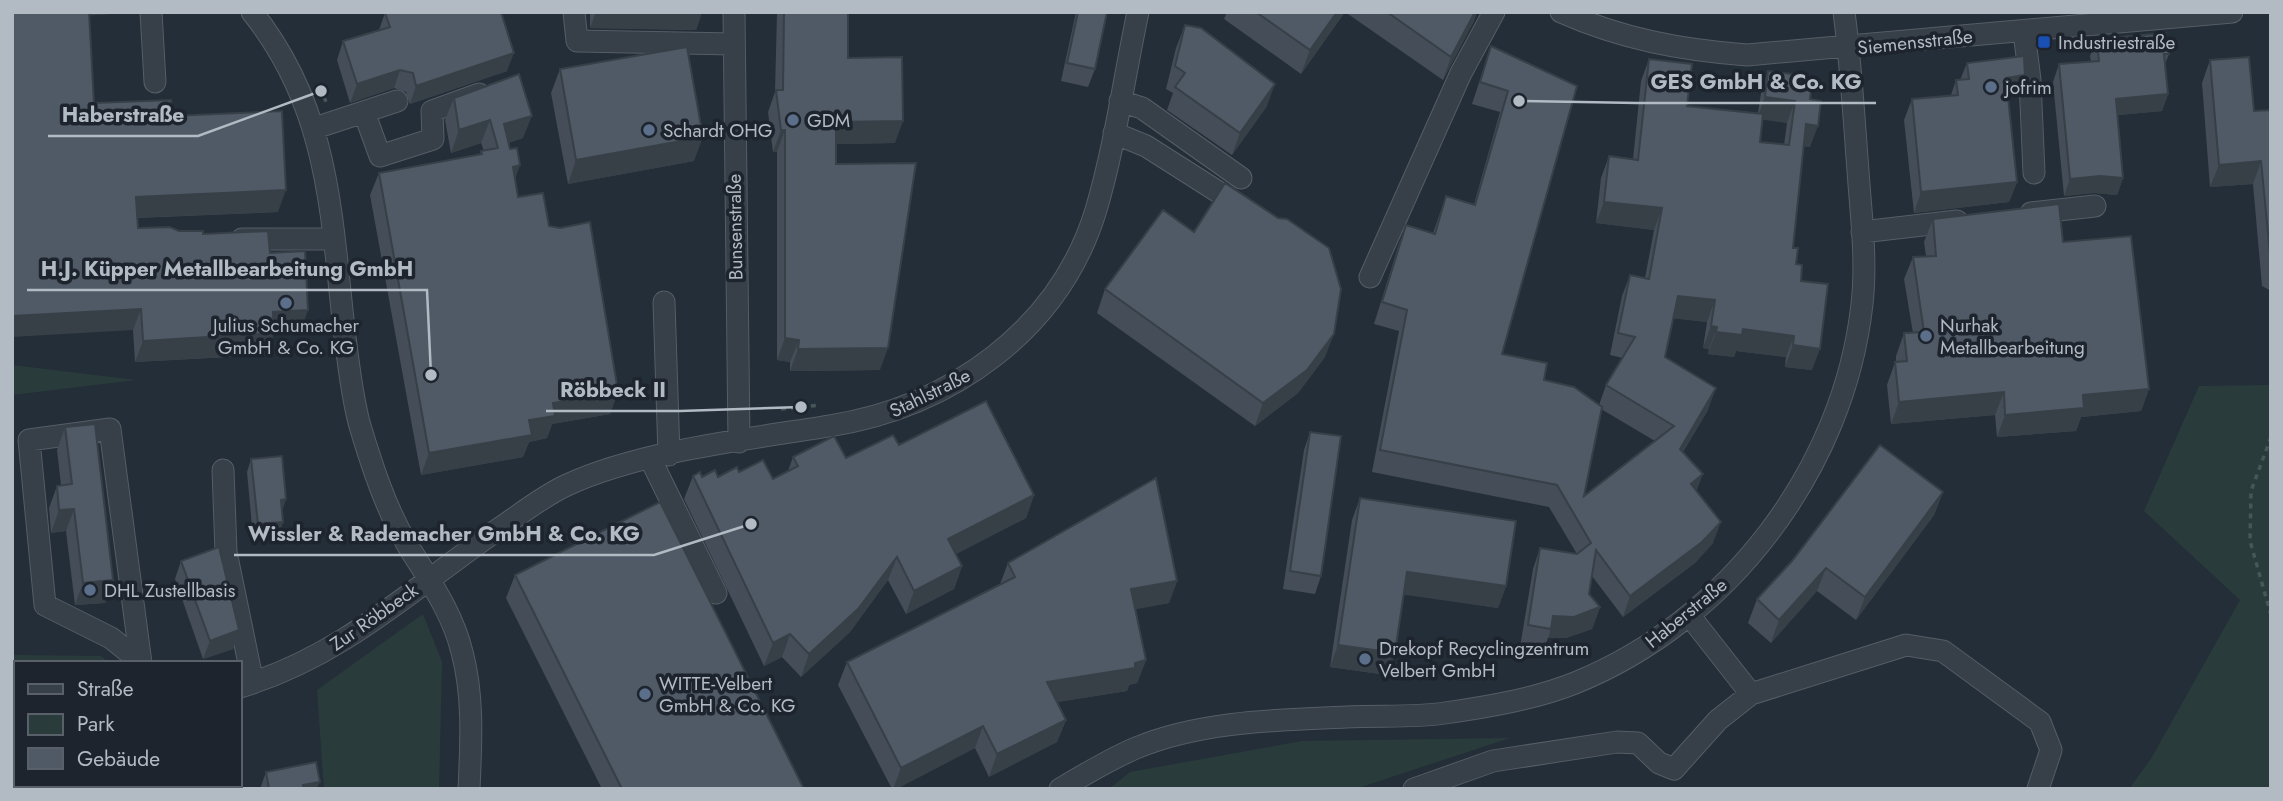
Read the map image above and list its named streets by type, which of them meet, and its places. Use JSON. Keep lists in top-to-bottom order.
{
  "streets": {
    "street": [
      "Siemensstraße",
      "Bunsenstraße",
      "Stahlstraße",
      "Haberstraße",
      "Zur Röbbeck"
    ]
  },
  "crossings": [
    ["Siemensstraße", "Haberstraße"],
    ["Bunsenstraße", "Stahlstraße"],
    ["Stahlstraße", "Zur Röbbeck"]
  ],
  "places": {
    "transit": ["Industriestraße"],
    "other": [
      "jofrim",
      "Haberstraße",
      "GES GmbH & Co. KG",
      "GDM",
      "Schardt OHG",
      "Julius Schumacher GmbH & Co. KG",
      "Nurhak Metallbearbeitung",
      "H.J. Küpper Metallbearbeitung GmbH",
      "Röbbeck II",
      "Wissler & Rademacher GmbH & Co. KG",
      "DHL Zustellbasis",
      "Drekopf Recyclingzentrum Velbert GmbH",
      "WITTE-Velbert GmbH & Co. KG"
    ]
  },
  "legend": ["Straße", "Park", "Gebäude"]
}
